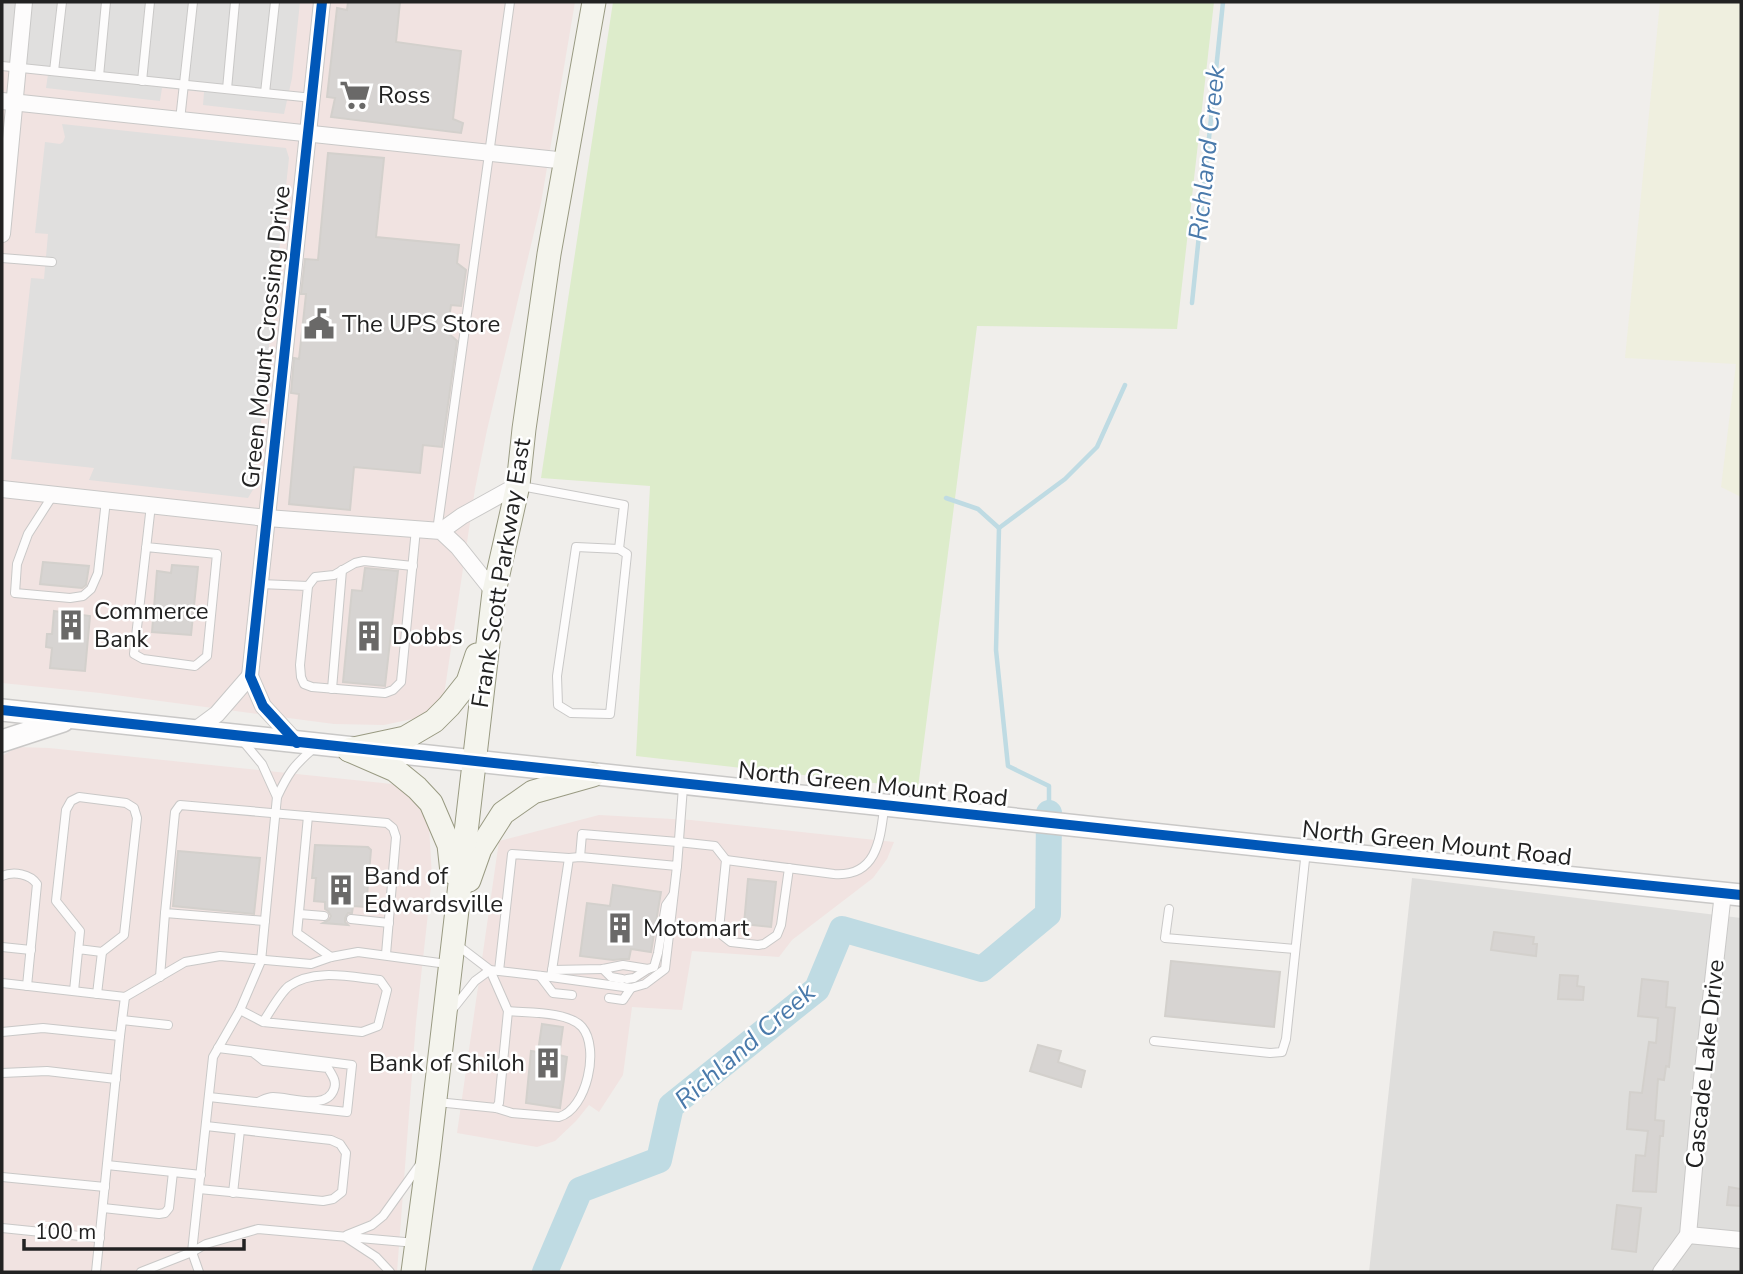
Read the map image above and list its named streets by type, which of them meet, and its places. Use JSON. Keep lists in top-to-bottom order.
{
  "streets": {
    "main road": ["Frank Scott Parkway East"],
    "street": ["Green Mount Crossing Drive", "North Green Mount Road", "Cascade Lake Drive"]
  },
  "crossings": [
    ["Frank Scott Parkway East", "North Green Mount Road"],
    ["North Green Mount Road", "Cascade Lake Drive"]
  ],
  "water": ["Richland Creek"],
  "places": {
    "supermarket": ["Ross"],
    "public building": ["The UPS Store"],
    "building": [
      "Commerce Bank",
      "Dobbs",
      "Band of Edwardsville",
      "Motomart",
      "Bank of Shiloh"
    ]
  },
  "scale_bar": "100 m"
}
